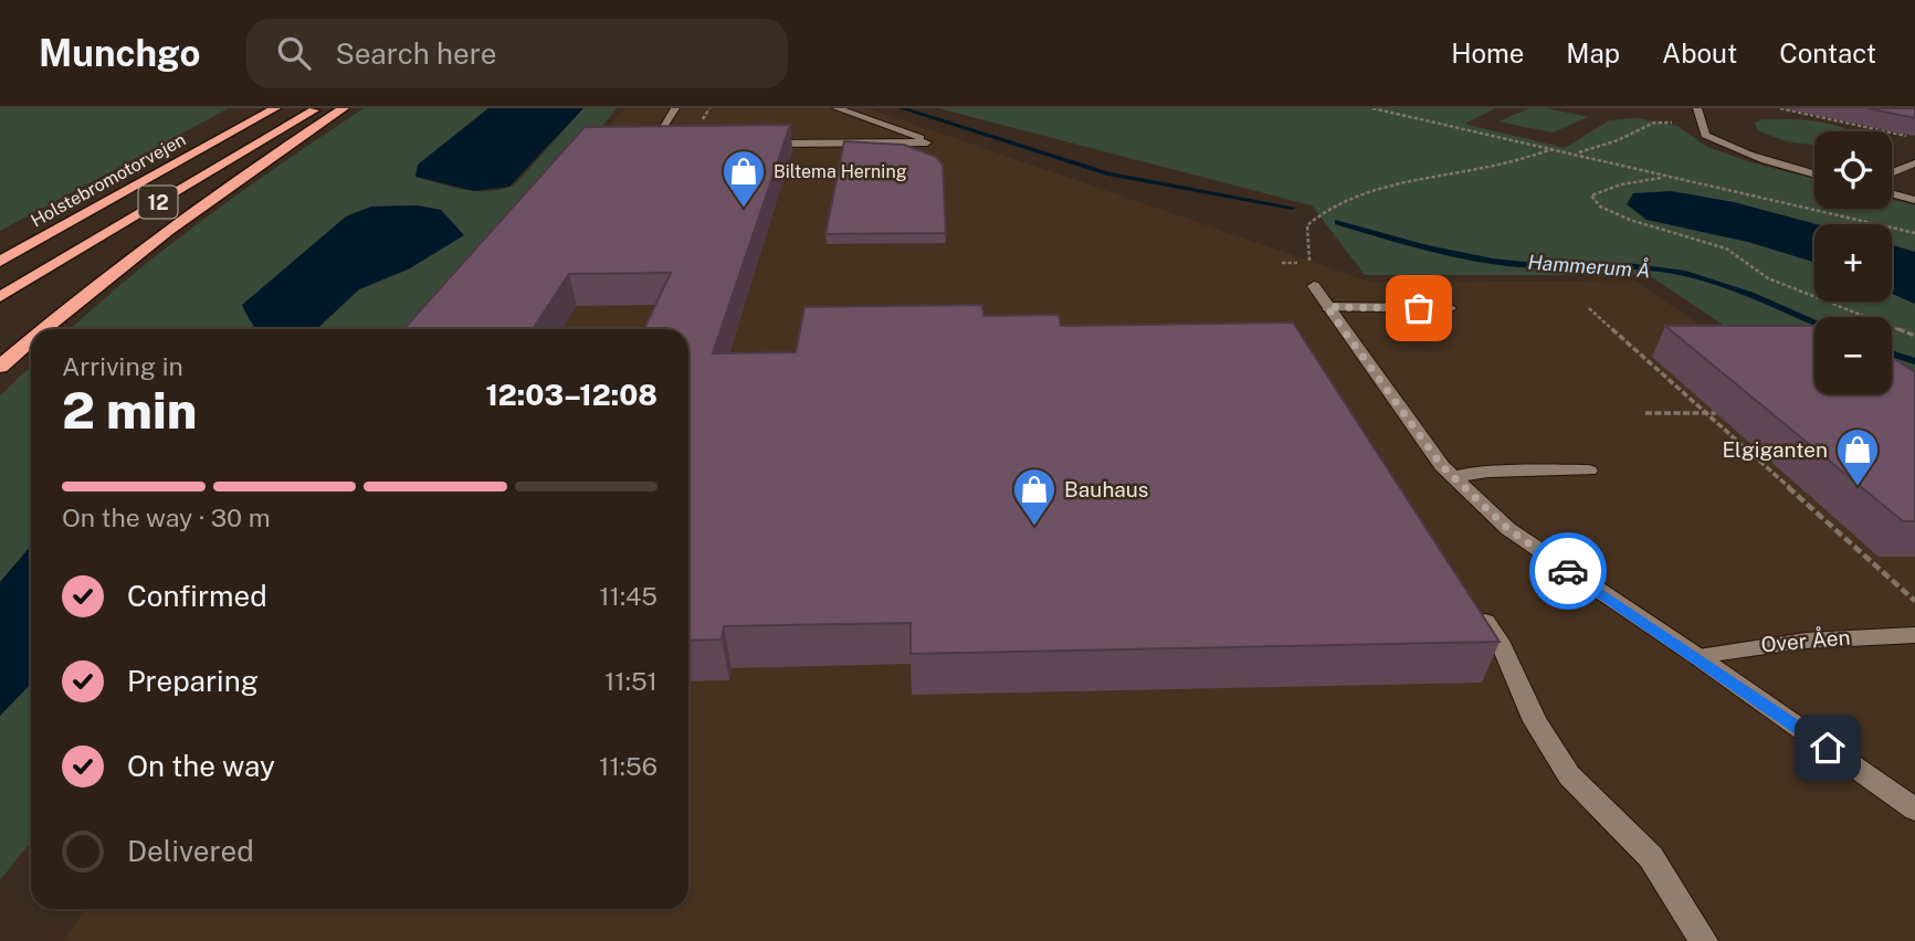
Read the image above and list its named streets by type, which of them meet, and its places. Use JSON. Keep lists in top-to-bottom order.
{
  "streets": {
    "highway": ["Holstebromotorvejen", "12"],
    "street": ["Over Åen"]
  },
  "water": ["Hammerum Å"],
  "places": {
    "shop": ["Biltema Herning", "Elgiganten", "Bauhaus"]
  },
  "page": {
    "header": "Munchgo",
    "search": "Search here",
    "nav": [
      "Home",
      "Map",
      "About",
      "Contact"
    ],
    "map_buttons": ["+", "−"],
    "heading": ["2 min", "Arriving in", "12:03–12:08"],
    "bar": "On the way · 30 m",
    "list": [
      ["Confirmed", "11:45"],
      ["Preparing", "11:51"],
      ["On the way", "11:56"],
      "Delivered"
    ]
  }
}
